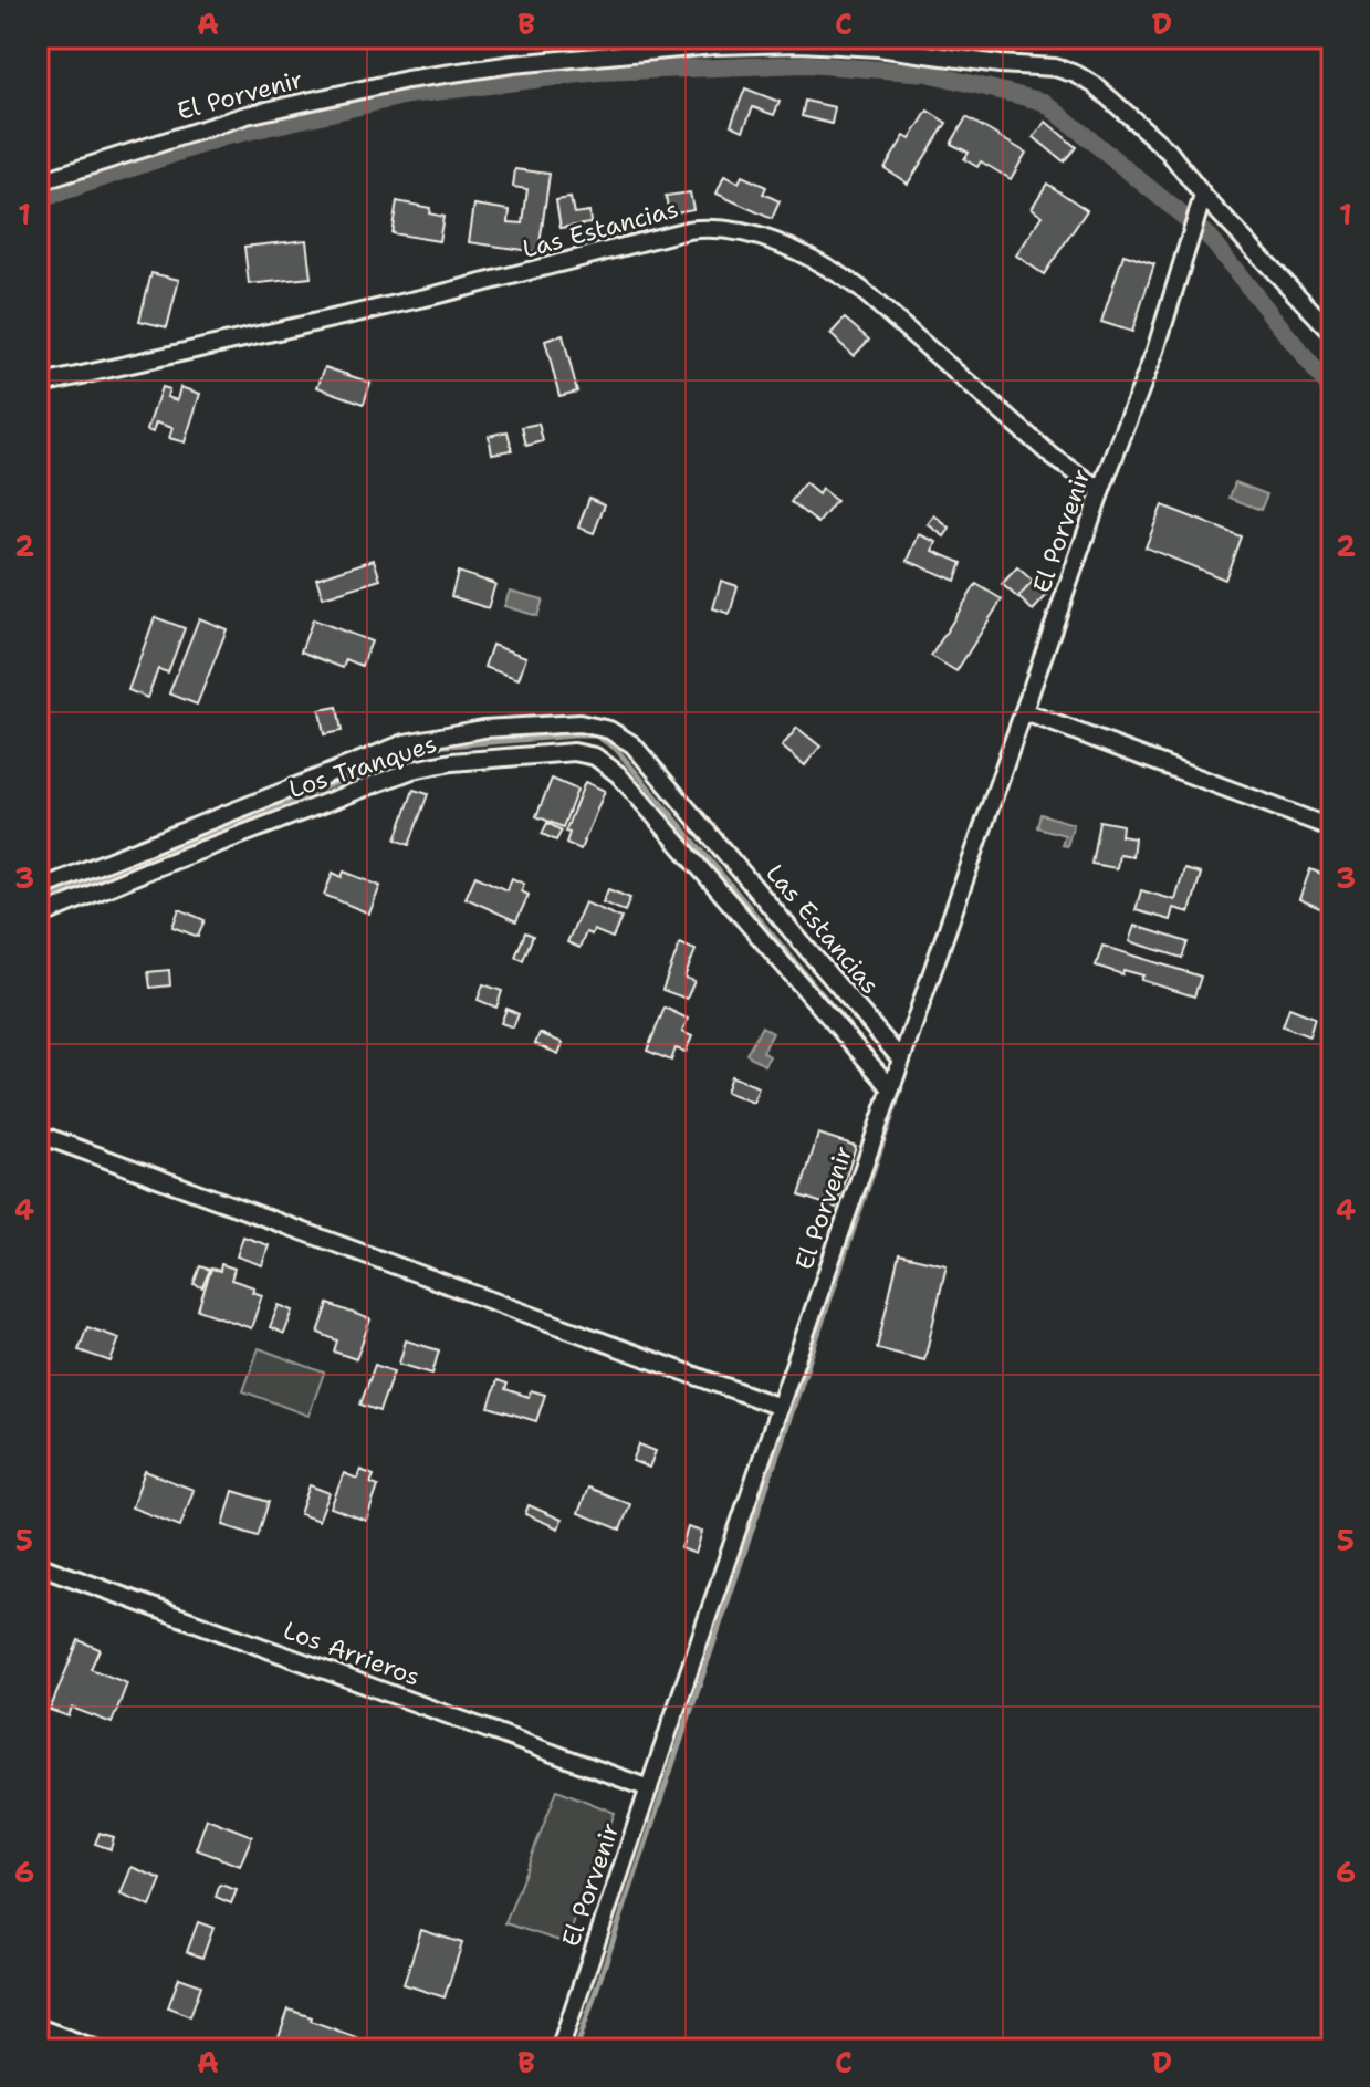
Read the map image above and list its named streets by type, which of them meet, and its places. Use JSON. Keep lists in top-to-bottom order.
{
  "streets": {
    "street": [
      "El Porvenir",
      "Las Estancias",
      "Los Tranques",
      "Los Arrieros"
    ]
  },
  "crossings": [
    ["El Porvenir", "Las Estancias"],
    ["El Porvenir", "Los Tranques"],
    ["El Porvenir", "Los Arrieros"]
  ],
  "grid": {
    "columns": [
      "A",
      "B",
      "C",
      "D"
    ],
    "rows": [
      "1",
      "2",
      "3",
      "4",
      "5",
      "6"
    ]
  }
}
